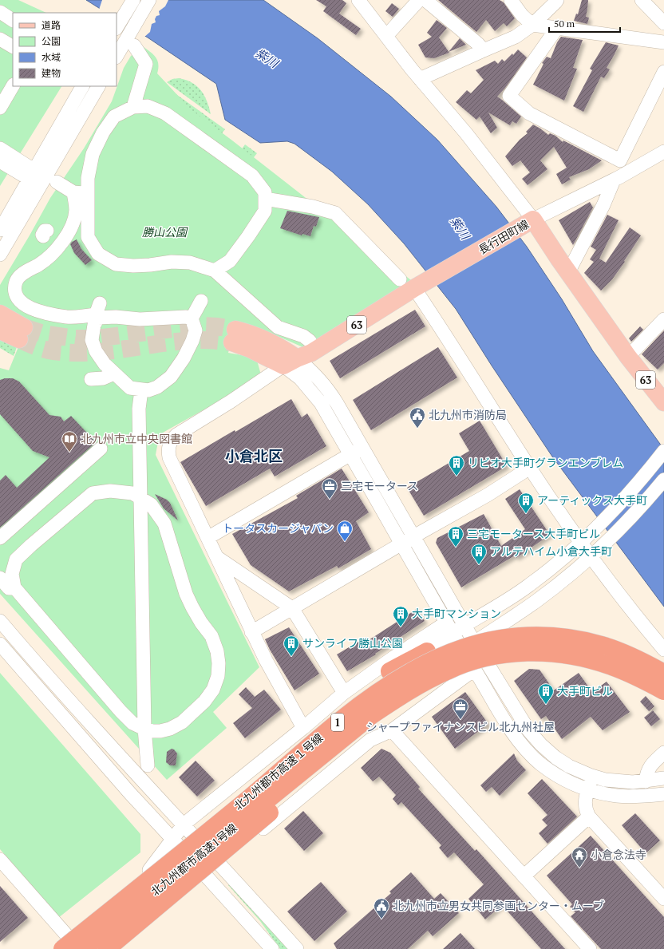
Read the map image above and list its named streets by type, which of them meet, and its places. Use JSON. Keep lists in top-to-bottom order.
{
  "streets": {
    "highway": ["1", "北九州都市高速１号線", "北九州都市高速1号線"],
    "main road": ["長行田町線", "63"]
  },
  "districts": ["小倉北区"],
  "water": ["紫川"],
  "parks": ["勝山公園"],
  "places": {
    "public building": ["北九州市消防局", "北九州市立男女共同参画センター・ムーブ"],
    "library": ["北九州市立中央図書館"],
    "building": [
      "リビオ大手町グランエンブレム",
      "アーティックス大手町",
      "三宅モータース大手町ビル",
      "アルテハイム小倉大手町",
      "大手町マンション",
      "サンライフ勝山公園",
      "大手町ビル"
    ],
    "office": ["三宅モータース", "シャープファイナンスビル北九州社屋"],
    "shop": ["トータスカージャパン"],
    "temple": ["小倉念法寺"]
  },
  "legend": [
    "道路",
    "公園",
    "水域",
    "建物"
  ],
  "scale_bar": "50 m"
}
